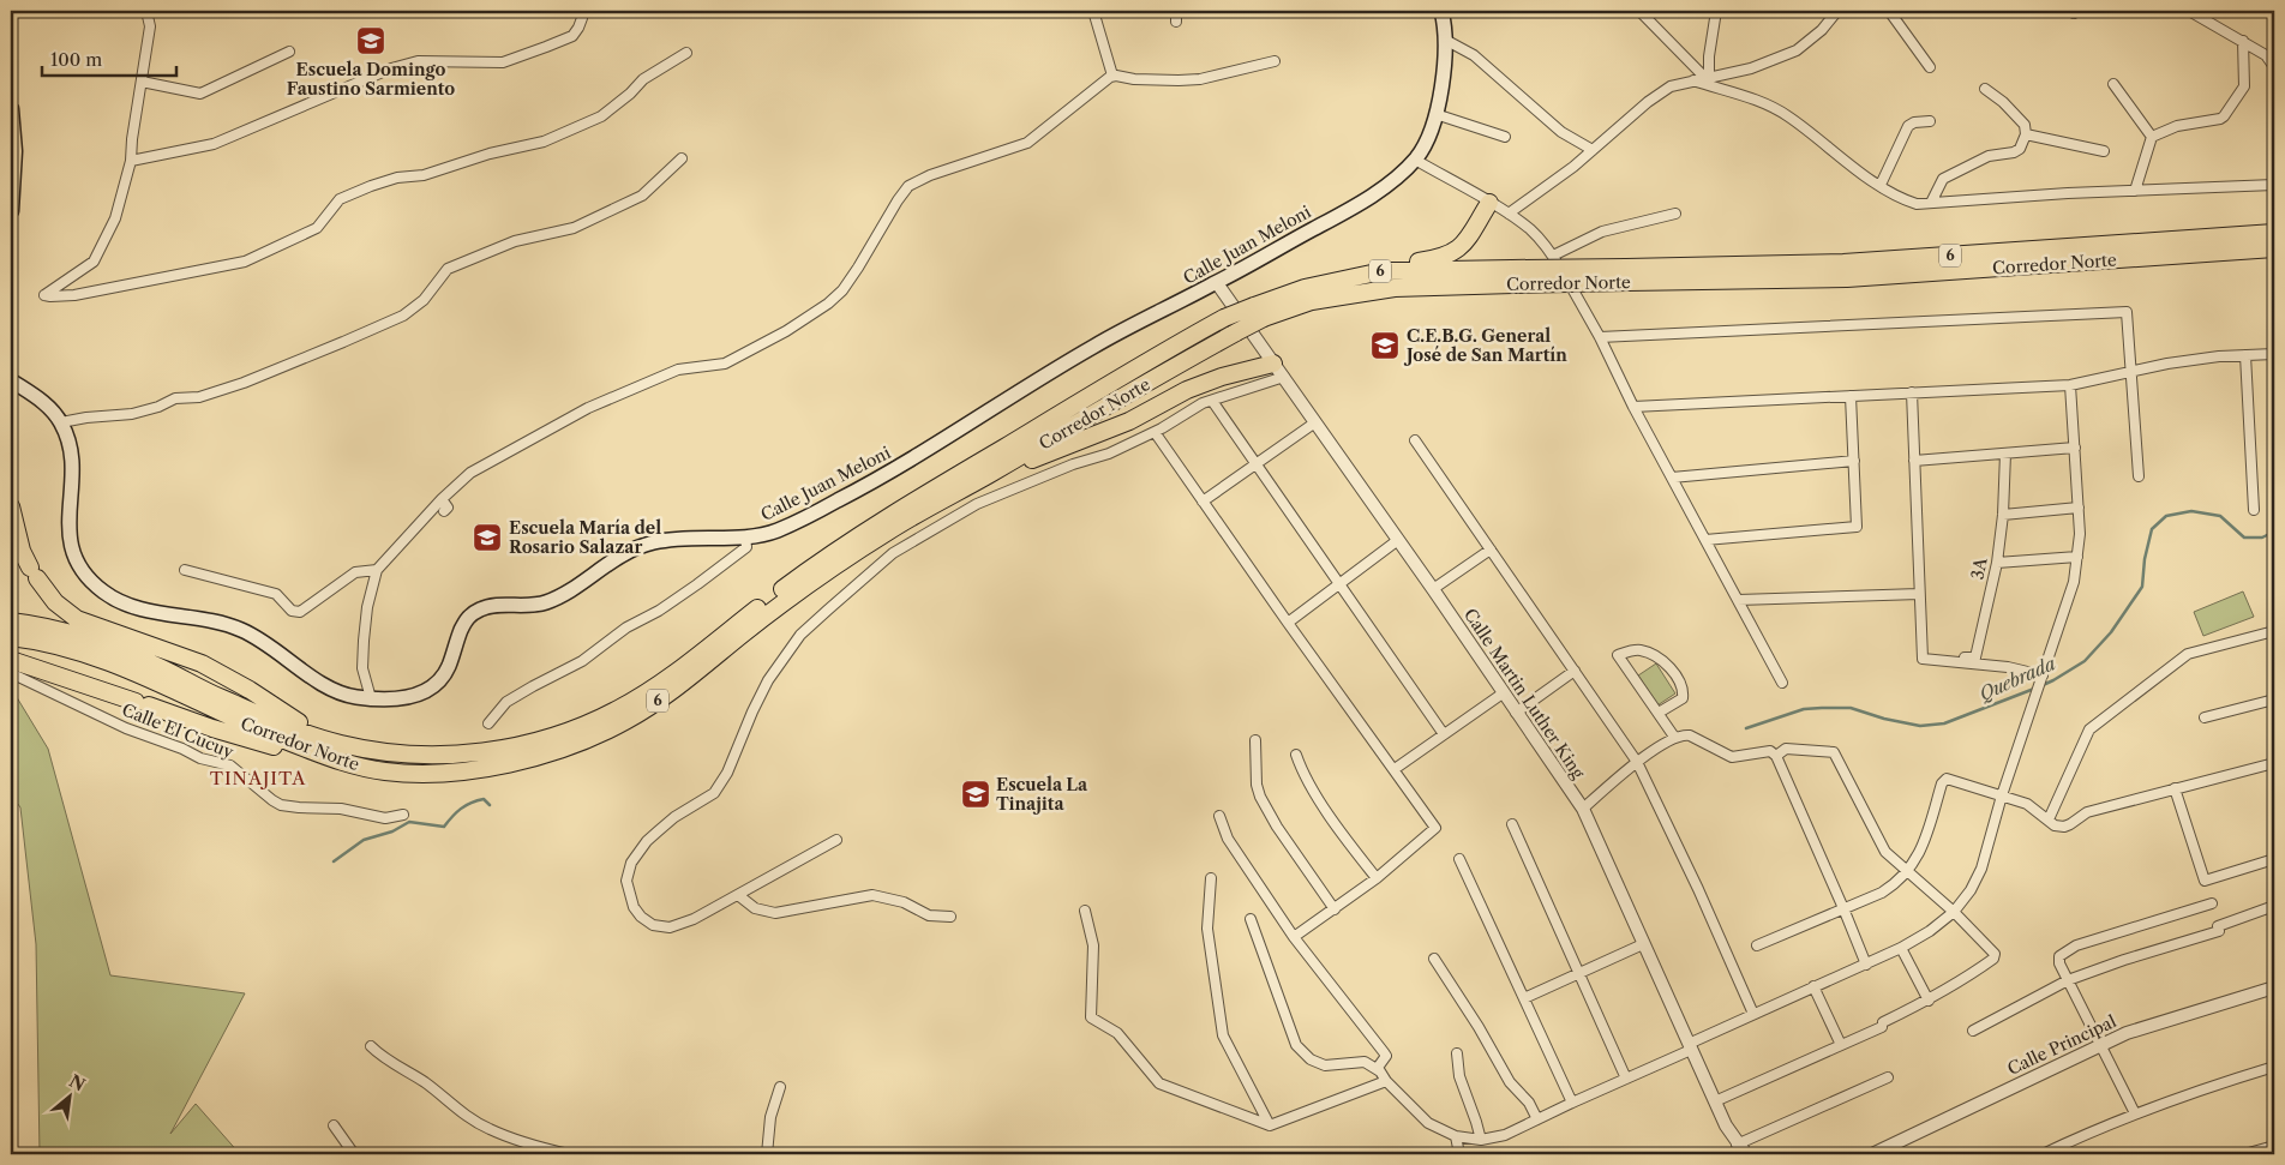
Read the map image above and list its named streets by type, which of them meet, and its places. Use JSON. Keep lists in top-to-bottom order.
{
  "streets": {
    "highway": ["6", "Corredor Norte"],
    "main road": ["Calle Juan Meloni"],
    "street": [
      "3A",
      "Calle Martin Luther King",
      "Calle El Cucuy",
      "Calle Principal"
    ]
  },
  "crossings": [
    ["Calle Juan Meloni", "Calle Martin Luther King"]
  ],
  "districts": ["TINAJITA"],
  "water": ["Quebrada"],
  "places": {
    "school or university": [
      "Escuela Domingo Faustino Sarmiento",
      "C.E.B.G. General José de San Martín",
      "Escuela María del Rosario Salazar",
      "Escuela La Tinajita"
    ]
  },
  "scale_bar": "100 m",
  "north": "top right"
}
